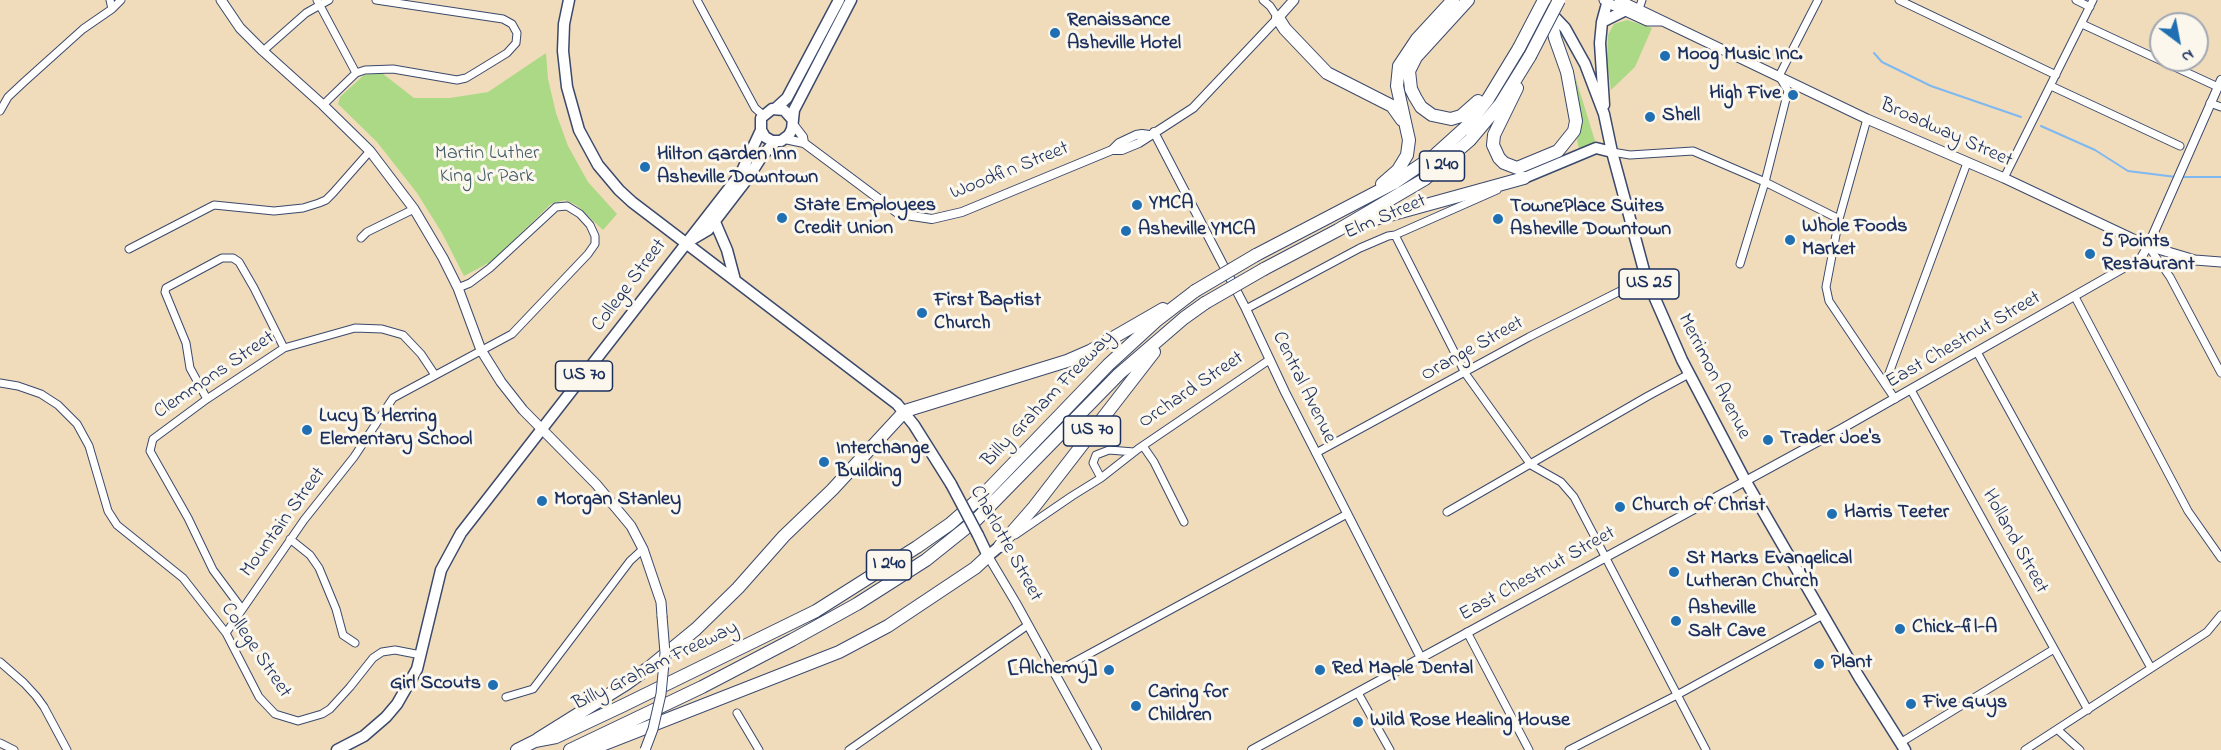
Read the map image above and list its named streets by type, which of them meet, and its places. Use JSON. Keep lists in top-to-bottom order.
{
  "streets": {
    "highway": ["I 240", "US 70", "Billy Graham Freeway"],
    "main road": [
      "Broadway Street",
      "Woodfin Street",
      "Elm Street",
      "US 25",
      "College Street",
      "Merrimon Avenue",
      "Orchard Street",
      "Charlotte Street"
    ],
    "street": [
      "East Chestnut Street",
      "Orange Street",
      "Clemmons Street",
      "Central Avenue",
      "Mountain Street",
      "Holland Street"
    ]
  },
  "crossings": [
    ["Broadway Street", "East Chestnut Street"],
    ["Woodfin Street", "Central Avenue"],
    ["Elm Street", "Merrimon Avenue"],
    ["Elm Street", "Central Avenue"],
    ["College Street", "Mountain Street"],
    ["College Street", "Charlotte Street"],
    ["East Chestnut Street", "Merrimon Avenue"],
    ["East Chestnut Street", "Central Avenue"],
    ["East Chestnut Street", "Holland Street"],
    ["Orange Street", "Merrimon Avenue"],
    ["Orange Street", "Central Avenue"],
    ["Clemmons Street", "Mountain Street"],
    ["US 70", "Orchard Street"],
    ["US 70", "Billy Graham Freeway"],
    ["Merrimon Avenue", "Billy Graham Freeway"],
    ["Central Avenue", "Orchard Street"],
    ["Orchard Street", "Charlotte Street"]
  ],
  "parks": ["Martin Luther King Jr Park"],
  "places": [
    "Renaissance Asheville Hotel",
    "Moog Music Inc.",
    "High Five",
    "Shell",
    "Hilton Garden Inn Asheville Downtown",
    "YMCA",
    "State Employees Credit Union",
    "TownePlace Suites Asheville Downtown",
    "Asheville YMCA",
    "Whole Foods Market",
    "5 Points Restaurant",
    "First Baptist Church",
    "Lucy B Herring Elementary School",
    "Trader Joe's",
    "Interchange Building",
    "Morgan Stanley",
    "Church of Christ",
    "Harris Teeter",
    "St Marks Evangelical Lutheran Church",
    "Asheville Salt Cave",
    "Chick-fil-A",
    "Plant",
    "[Alchemy]",
    "Red Maple Dental",
    "Girl Scouts",
    "Five Guys",
    "Caring for Children",
    "Wild Rose Healing House"
  ],
  "north": "bottom right"
}
